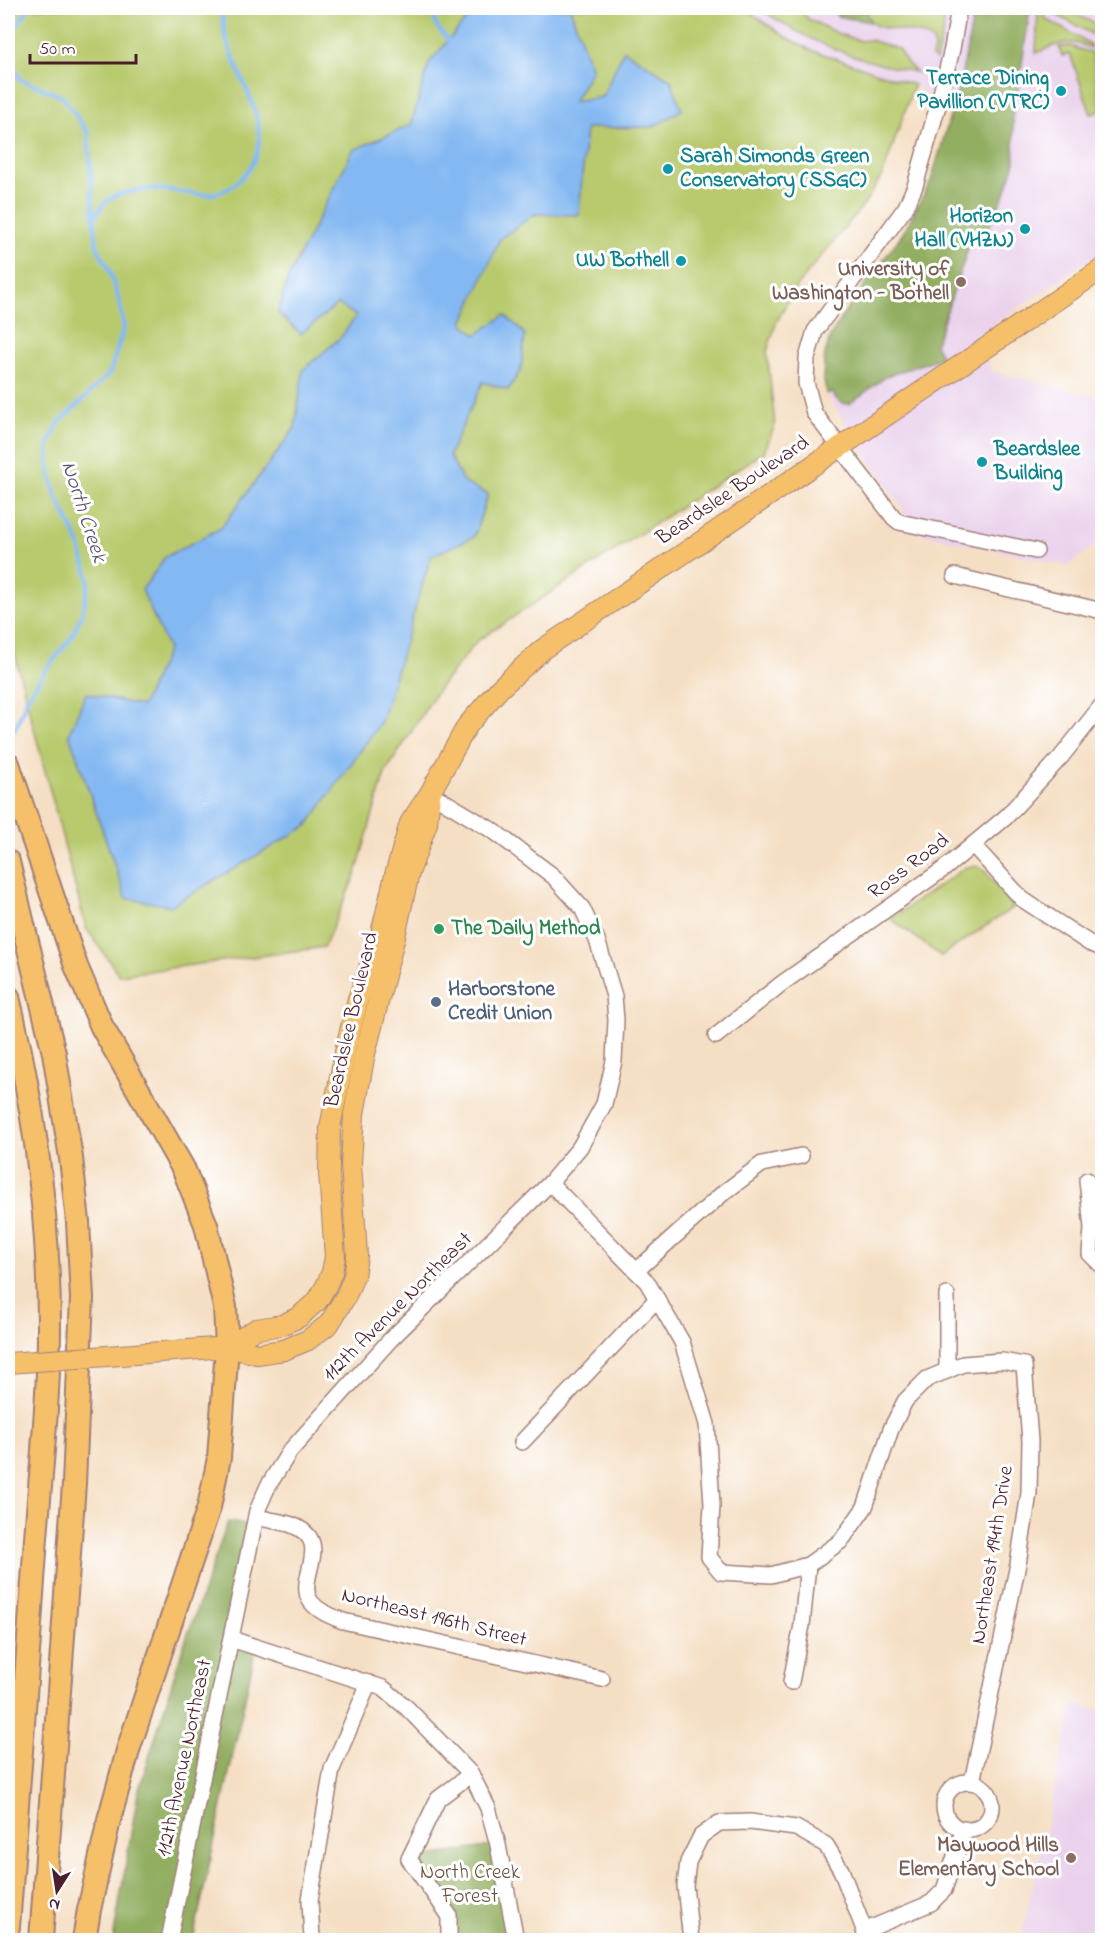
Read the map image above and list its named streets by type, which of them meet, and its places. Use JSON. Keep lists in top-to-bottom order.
{
  "streets": {
    "main road": ["Beardslee Boulevard"],
    "street": [
      "Ross Road",
      "112th Avenue Northeast",
      "Northeast 194th Drive",
      "Northeast 196th Street"
    ]
  },
  "crossings": [
    ["Beardslee Boulevard", "112th Avenue Northeast"],
    ["112th Avenue Northeast", "Northeast 194th Drive"],
    ["112th Avenue Northeast", "Northeast 196th Street"]
  ],
  "water": ["North Creek"],
  "parks": ["North Creek Forest"],
  "places": [
    "Terrace Dining Pavillion (VTRC)",
    "Sarah Simonds Green Conservatory (SSGC)",
    "Horizon Hall (VHZN)",
    "UW Bothell",
    "University of Washington - Bothell",
    "Beardslee Building",
    "The Daily Method",
    "Harborstone Credit Union",
    "Maywood Hills Elementary School"
  ],
  "scale_bar": "50 m",
  "north": "bottom"
}
